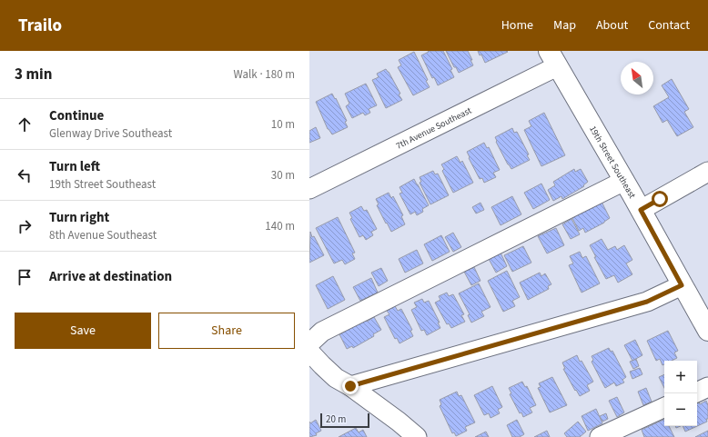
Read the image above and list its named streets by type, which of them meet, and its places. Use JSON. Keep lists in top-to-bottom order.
{
  "streets": {
    "main road": ["19th Street Southeast"],
    "street": ["7th Avenue Southeast"]
  },
  "crossings": [
    ["7th Avenue Southeast", "19th Street Southeast"]
  ],
  "scale_bar": "20 m",
  "north": "top left",
  "page": {
    "header": "Trailo",
    "nav": [
      "Home",
      "Map",
      "About",
      "Contact"
    ],
    "heading": ["3 min", "Walk · 180 m"],
    "list": [
      ["Continue", "Glenway Drive Southeast", "10 m"],
      ["Turn left", "19th Street Southeast", "30 m"],
      ["Turn right", "8th Avenue Southeast", "140 m"],
      "Arrive at destination"
    ],
    "buttons": ["Save", "Share"],
    "map_buttons": ["+", "−"],
    "scale": "20 m"
  }
}
